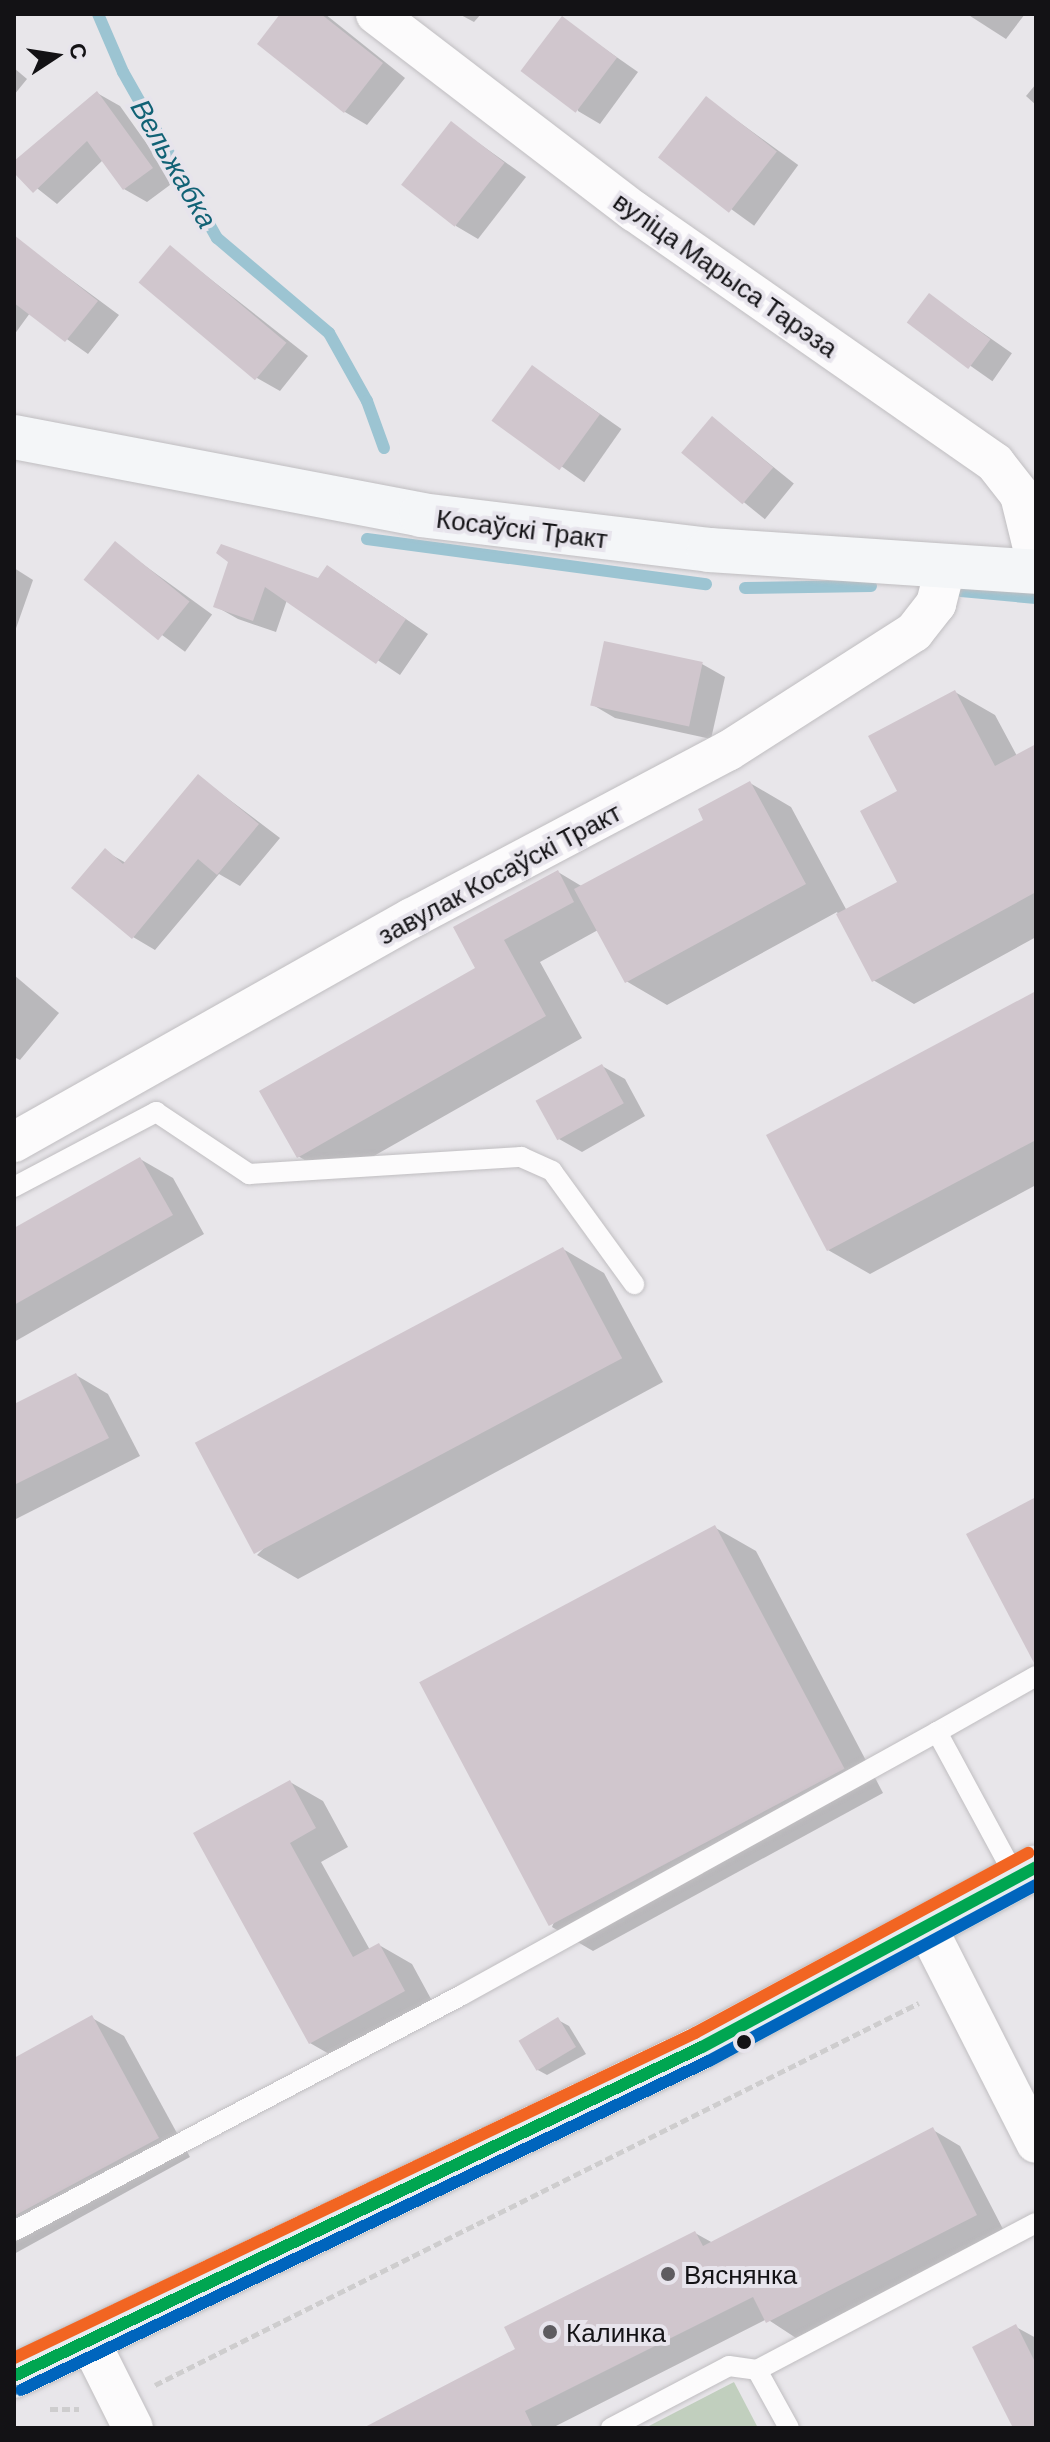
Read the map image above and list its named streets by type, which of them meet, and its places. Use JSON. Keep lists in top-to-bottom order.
{
  "streets": {
    "main road": ["Косаўскі Тракт"],
    "street": ["вуліца Марыса Тарэза", "завулак Косаўскі Тракт"]
  },
  "crossings": [
    ["Косаўскі Тракт", "завулак Косаўскі Тракт"]
  ],
  "water": ["Вельжабка"],
  "places": ["Вяснянка", "Калинка"],
  "north": "right"
}
